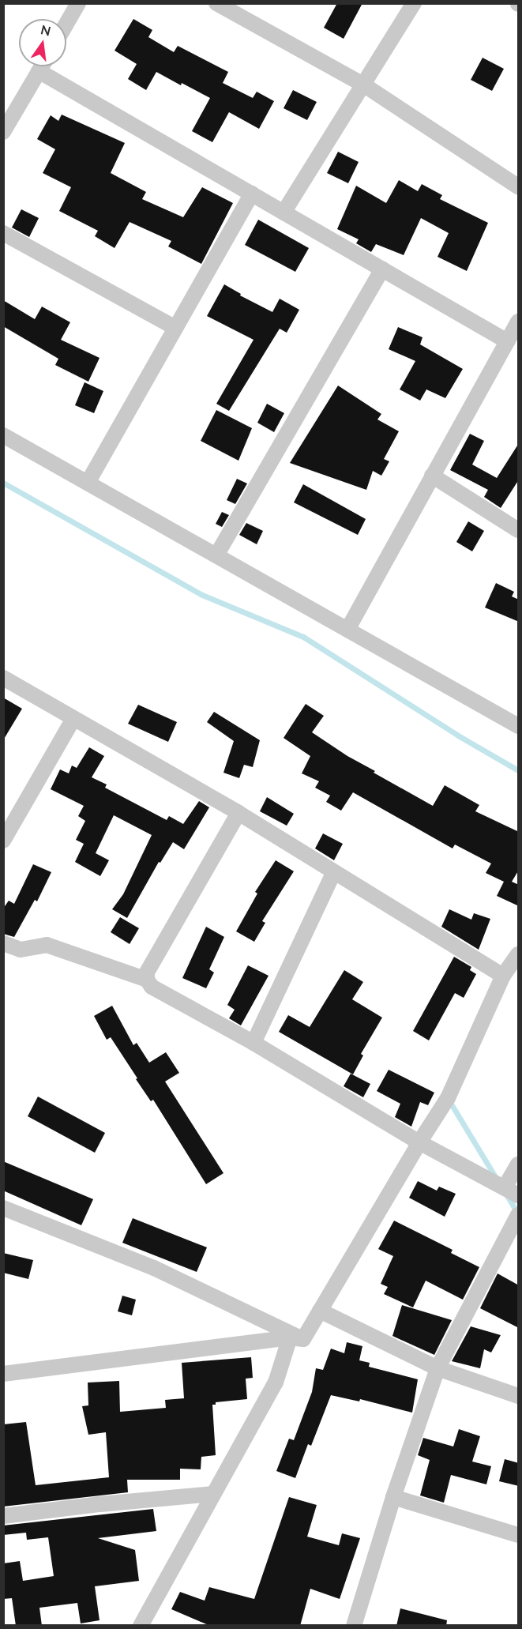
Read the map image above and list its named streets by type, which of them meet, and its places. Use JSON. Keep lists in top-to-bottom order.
{
  "north": "top"
}
